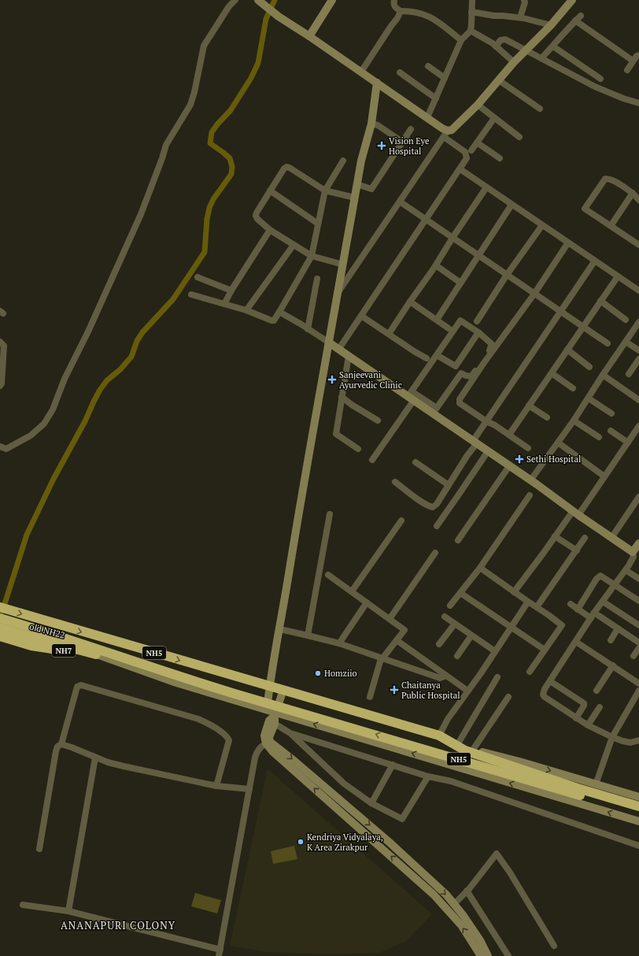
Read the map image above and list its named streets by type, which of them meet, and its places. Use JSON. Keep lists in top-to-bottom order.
{
  "streets": {
    "highway": ["old NH22", "NH7", "NH5"]
  },
  "crossings": [
    ["old NH22", "NH7"],
    ["old NH22", "NH5"],
    ["NH7", "NH5"]
  ],
  "districts": ["ANANAPURI COLONY"],
  "places": {
    "health": [
      "Vision Eye Hospital",
      "Sanjeevani Ayurvedic Clinic",
      "Sethi Hospital",
      "Chaitanya Public Hospital"
    ],
    "other": ["Homziio", "Kendriya Vidyalaya, K Area Zirakpur"]
  }
}
